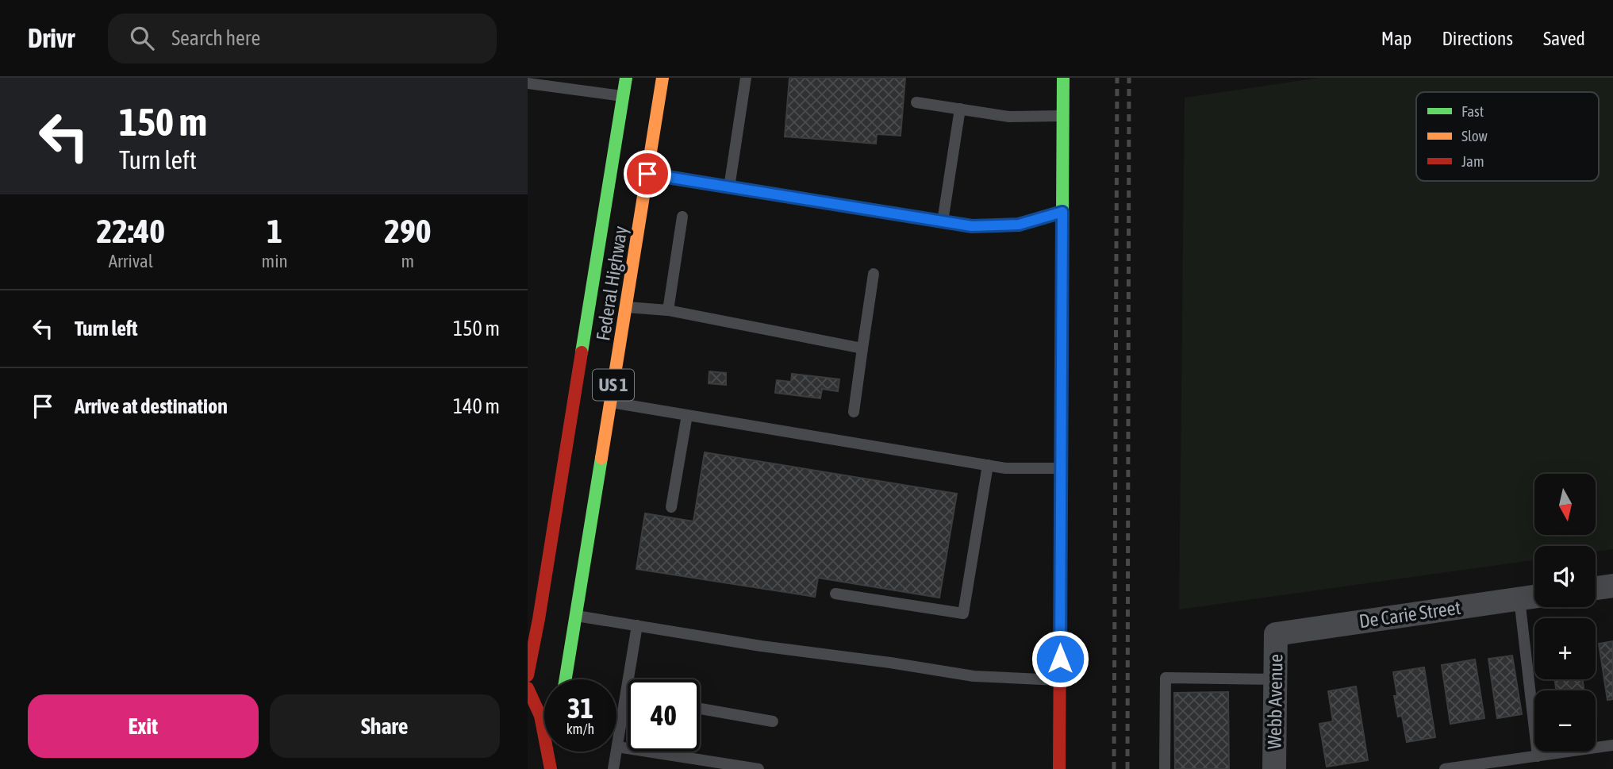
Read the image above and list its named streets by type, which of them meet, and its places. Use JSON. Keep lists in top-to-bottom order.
{
  "streets": {
    "main road": ["Federal Highway", "US 1"],
    "street": ["De Carie Street", "Webb Avenue"]
  },
  "crossings": [
    ["De Carie Street", "Webb Avenue"]
  ],
  "legend": ["Fast", "Slow", "Jam"],
  "north": "bottom",
  "page": {
    "header": "Drivr",
    "search": "Search here",
    "nav": ["Map", "Directions", "Saved"],
    "turn": ["150 m", "Turn left"],
    "eta": [
      "22:40",
      "Arrival",
      "1",
      "min",
      "290",
      "m"
    ],
    "list": [
      {
        "name": "Turn left",
        "value": "150 m"
      },
      {
        "name": "Arrive at destination",
        "value": "140 m"
      }
    ],
    "map_buttons": ["+", "−"],
    "speed": "31 km/h",
    "limit": "40",
    "buttons": ["Exit", "Share"]
  }
}
